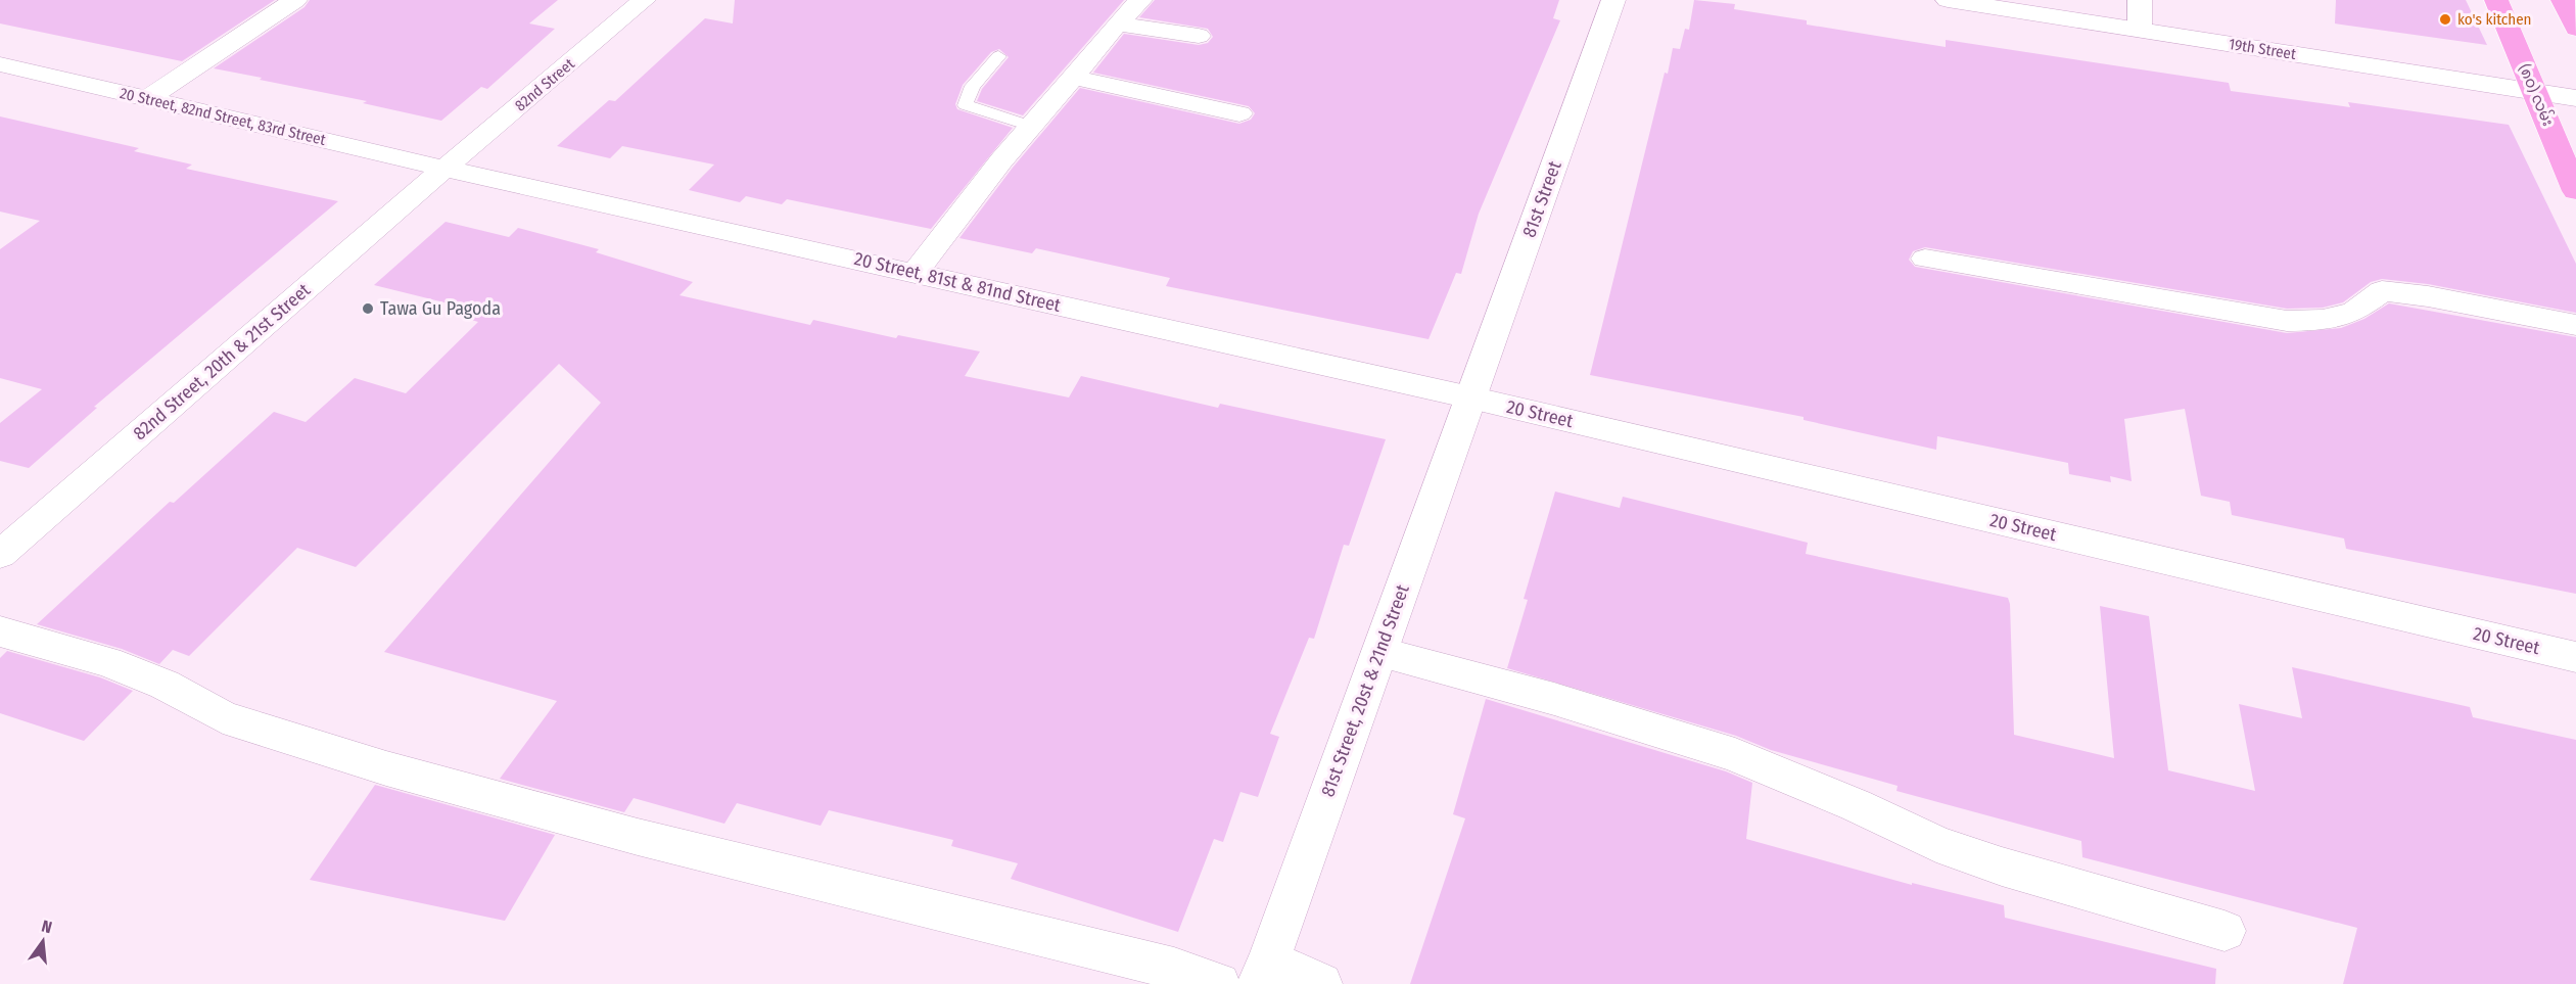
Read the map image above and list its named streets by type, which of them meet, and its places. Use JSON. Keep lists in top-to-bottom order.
{
  "streets": {
    "main road": ["(၈၀) လမ်း"],
    "street": [
      "19th Street",
      "82nd Street",
      "20 Street, 82nd Street, 83rd Street",
      "81st Street",
      "20 Street, 81st & 81nd Street",
      "82nd Street, 20th & 21st Street",
      "20 Street",
      "81st Street, 20st & 21nd Street"
    ]
  },
  "crossings": [
    ["19th Street", "(၈၀) လမ်း"],
    ["82nd Street", "20 Street, 82nd Street, 83rd Street"],
    ["82nd Street", "20 Street, 81st & 81nd Street"],
    ["82nd Street", "82nd Street, 20th & 21st Street"],
    ["20 Street, 82nd Street, 83rd Street", "20 Street, 81st & 81nd Street"],
    ["20 Street, 82nd Street, 83rd Street", "82nd Street, 20th & 21st Street"],
    ["81st Street", "20 Street, 81st & 81nd Street"],
    ["81st Street", "20 Street"],
    ["81st Street", "81st Street, 20st & 21nd Street"],
    ["20 Street, 81st & 81nd Street", "82nd Street, 20th & 21st Street"],
    ["20 Street, 81st & 81nd Street", "20 Street"],
    ["20 Street, 81st & 81nd Street", "81st Street, 20st & 21nd Street"],
    ["20 Street", "81st Street, 20st & 21nd Street"]
  ],
  "places": ["ko's kitchen", "Tawa Gu Pagoda"],
  "north": "top"
}
